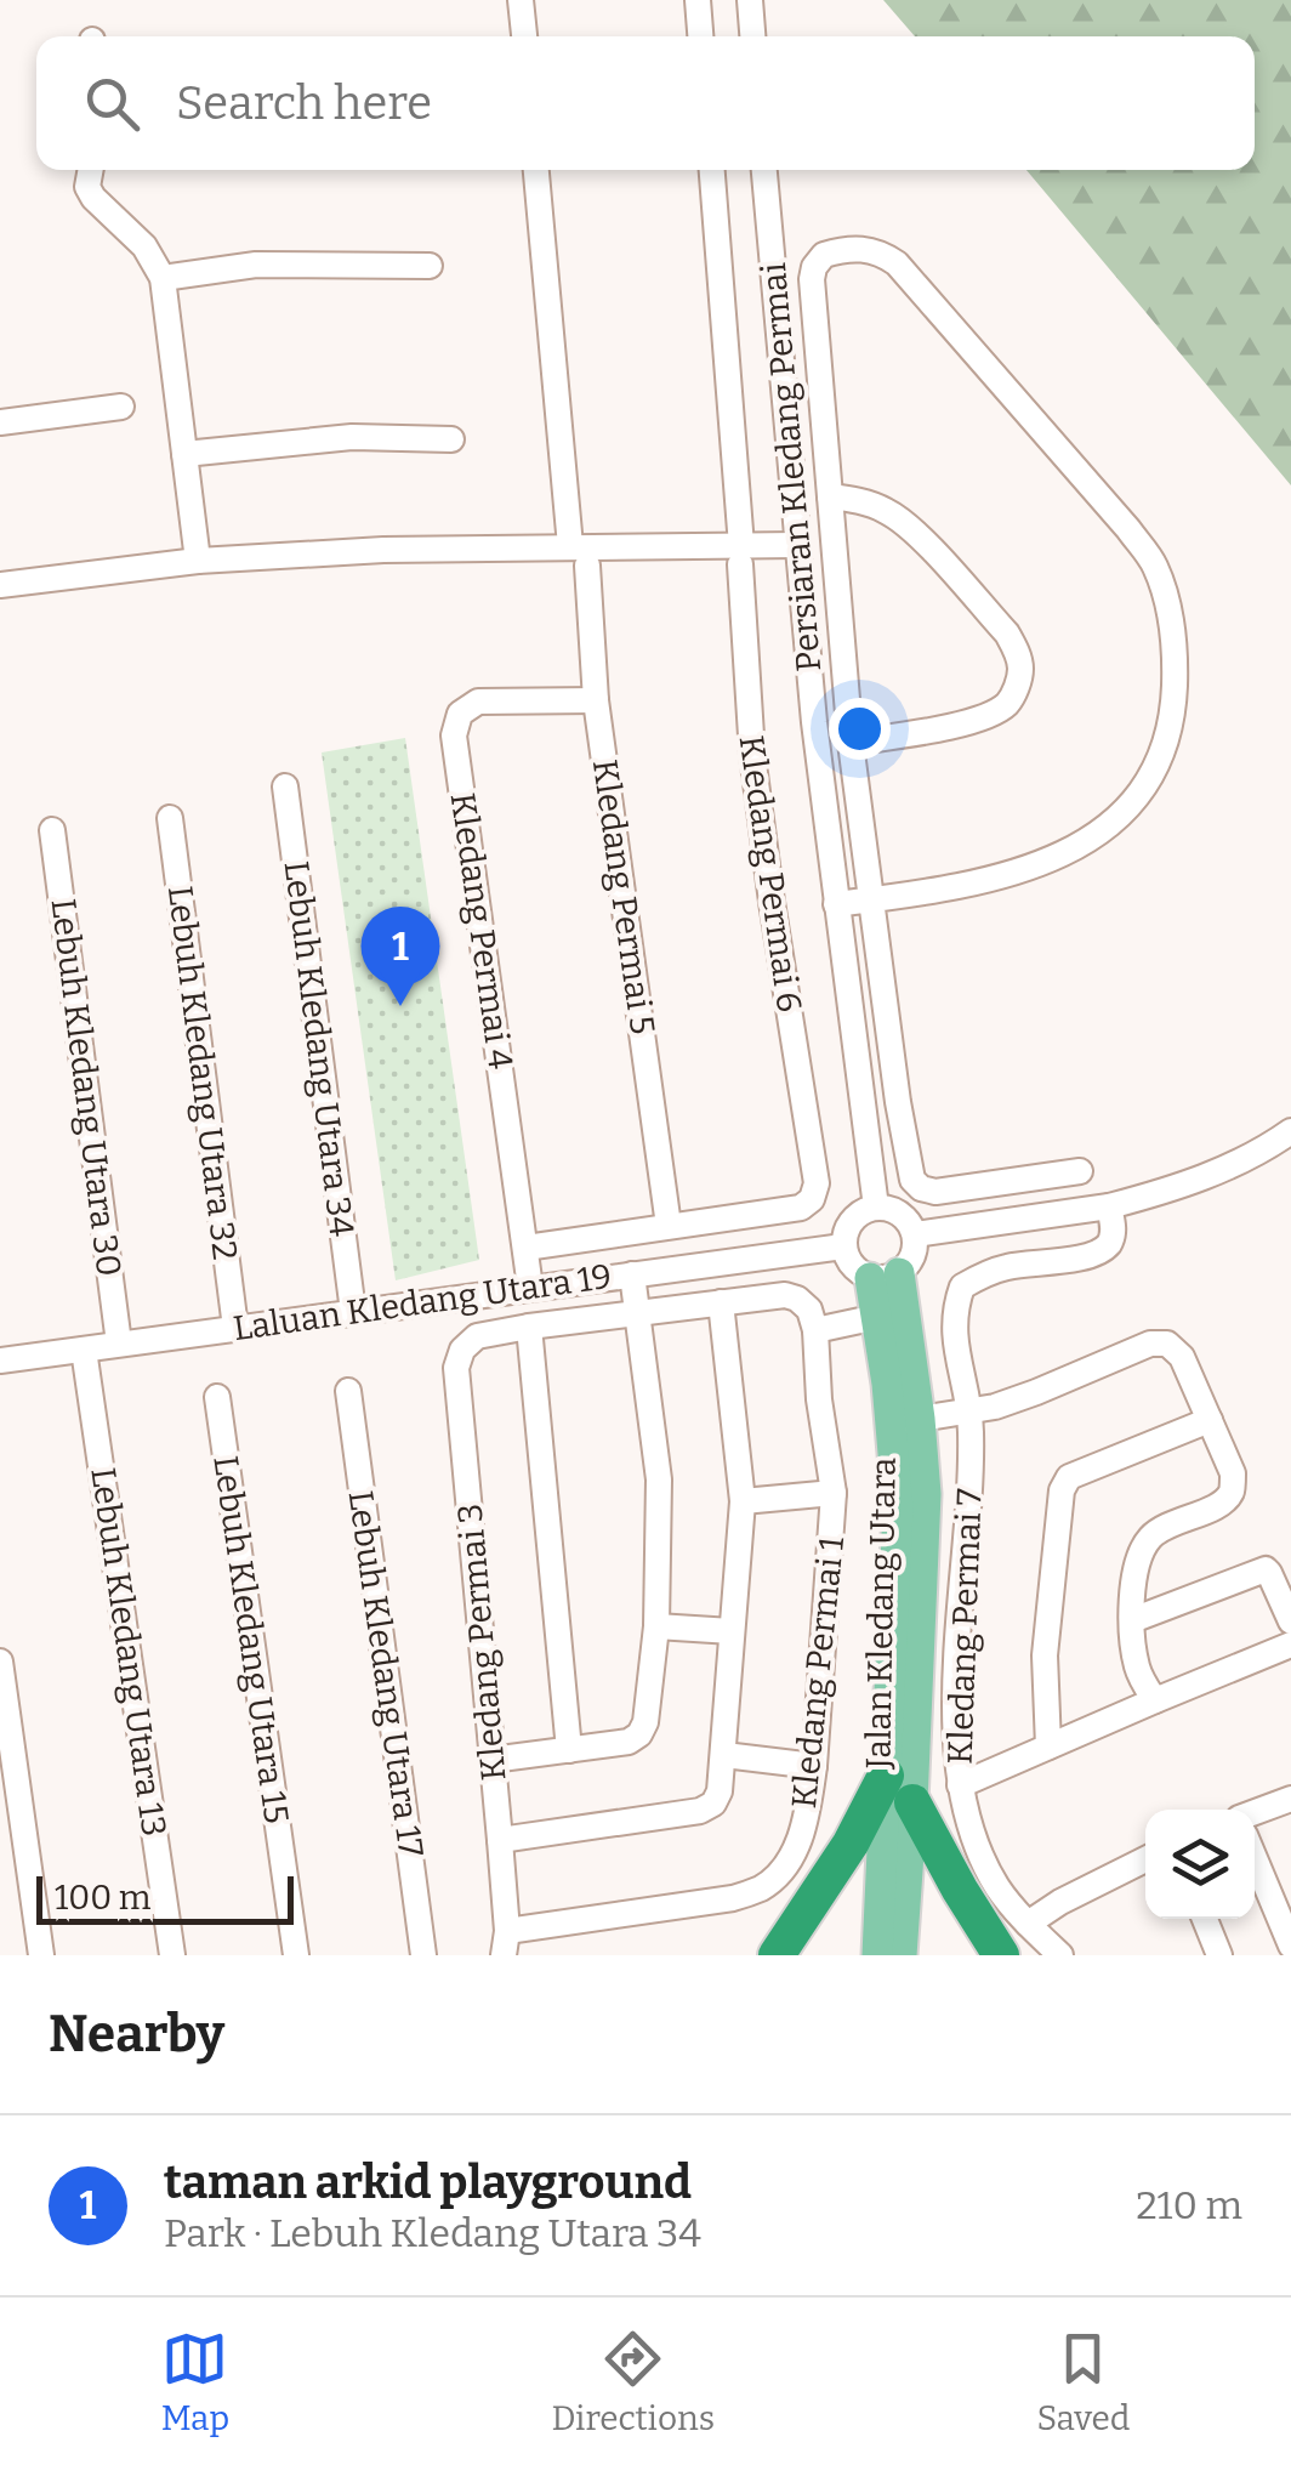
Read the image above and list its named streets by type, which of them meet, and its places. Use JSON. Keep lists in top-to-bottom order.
{
  "streets": {
    "main road": ["Jalan Kledang Utara"],
    "street": [
      "Persiaran Kledang Permai",
      "Kledang Permai 6",
      "Kledang Permai 5",
      "Kledang Permai 4",
      "Lebuh Kledang Utara 34",
      "Lebuh Kledang Utara 32",
      "Lebuh Kledang Utara 30",
      "Laluan Kledang Utara 19",
      "Kledang Permai 7",
      "Lebuh Kledang Utara 15",
      "Kledang Permai 3",
      "Lebuh Kledang Utara 13",
      "Kledang Permai 1",
      "Lebuh Kledang Utara 17"
    ]
  },
  "crossings": [
    ["Persiaran Kledang Permai", "Laluan Kledang Utara 19"],
    ["Persiaran Kledang Permai", "Jalan Kledang Utara"],
    ["Kledang Permai 6", "Kledang Permai 5"],
    ["Kledang Permai 5", "Kledang Permai 4"],
    ["Kledang Permai 4", "Laluan Kledang Utara 19"],
    ["Lebuh Kledang Utara 34", "Laluan Kledang Utara 19"],
    ["Lebuh Kledang Utara 32", "Laluan Kledang Utara 19"],
    ["Lebuh Kledang Utara 30", "Laluan Kledang Utara 19"],
    ["Laluan Kledang Utara 19", "Jalan Kledang Utara"],
    ["Laluan Kledang Utara 19", "Lebuh Kledang Utara 13"],
    ["Kledang Permai 3", "Kledang Permai 1"]
  ],
  "scale_bar": "100 m",
  "page": {
    "search": "Search here",
    "pins": "1",
    "scale": "100 m",
    "heading": "Nearby",
    "list": [
      {
        "mark": "1",
        "name": "taman arkid playground",
        "note": "Park · Lebuh Kledang Utara 34",
        "value": "210 m"
      }
    ],
    "nav": ["Map", "Directions", "Saved"]
  }
}
